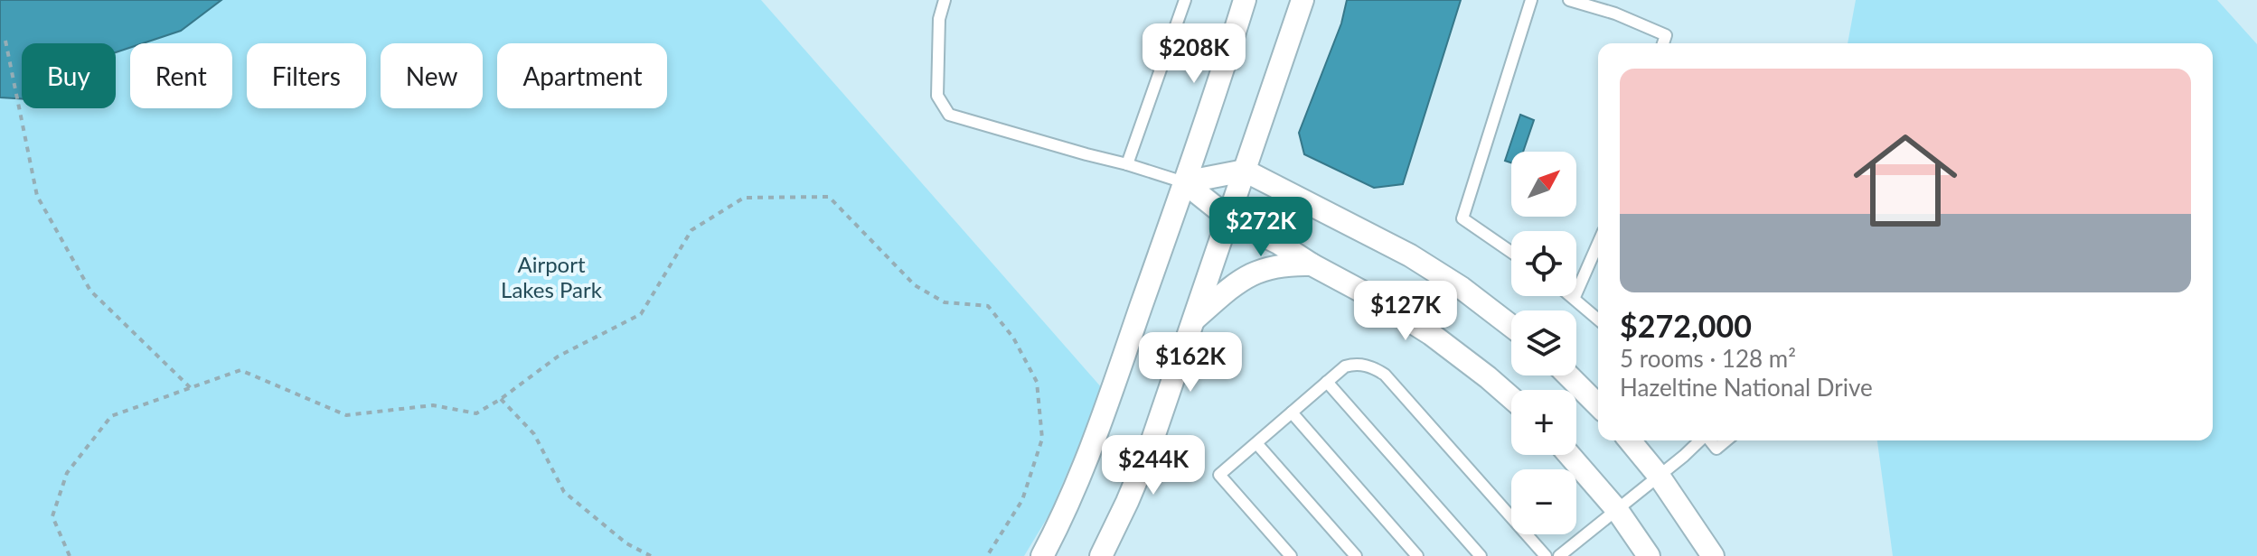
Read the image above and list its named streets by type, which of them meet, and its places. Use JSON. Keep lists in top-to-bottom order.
{
  "parks": ["Airport Lakes Park"],
  "north": "top right",
  "page": {
    "price": [
      "$208K",
      "$272K",
      "$127K",
      "$162K",
      "$244K"
    ],
    "chip": [
      "Buy",
      "Rent",
      "Filters",
      "New",
      "Apartment"
    ],
    "list": [
      {
        "name": "$272,000",
        "note": "5 rooms · 128 m² · Hazeltine National Drive"
      }
    ],
    "map_buttons": ["+", "−"]
  }
}
